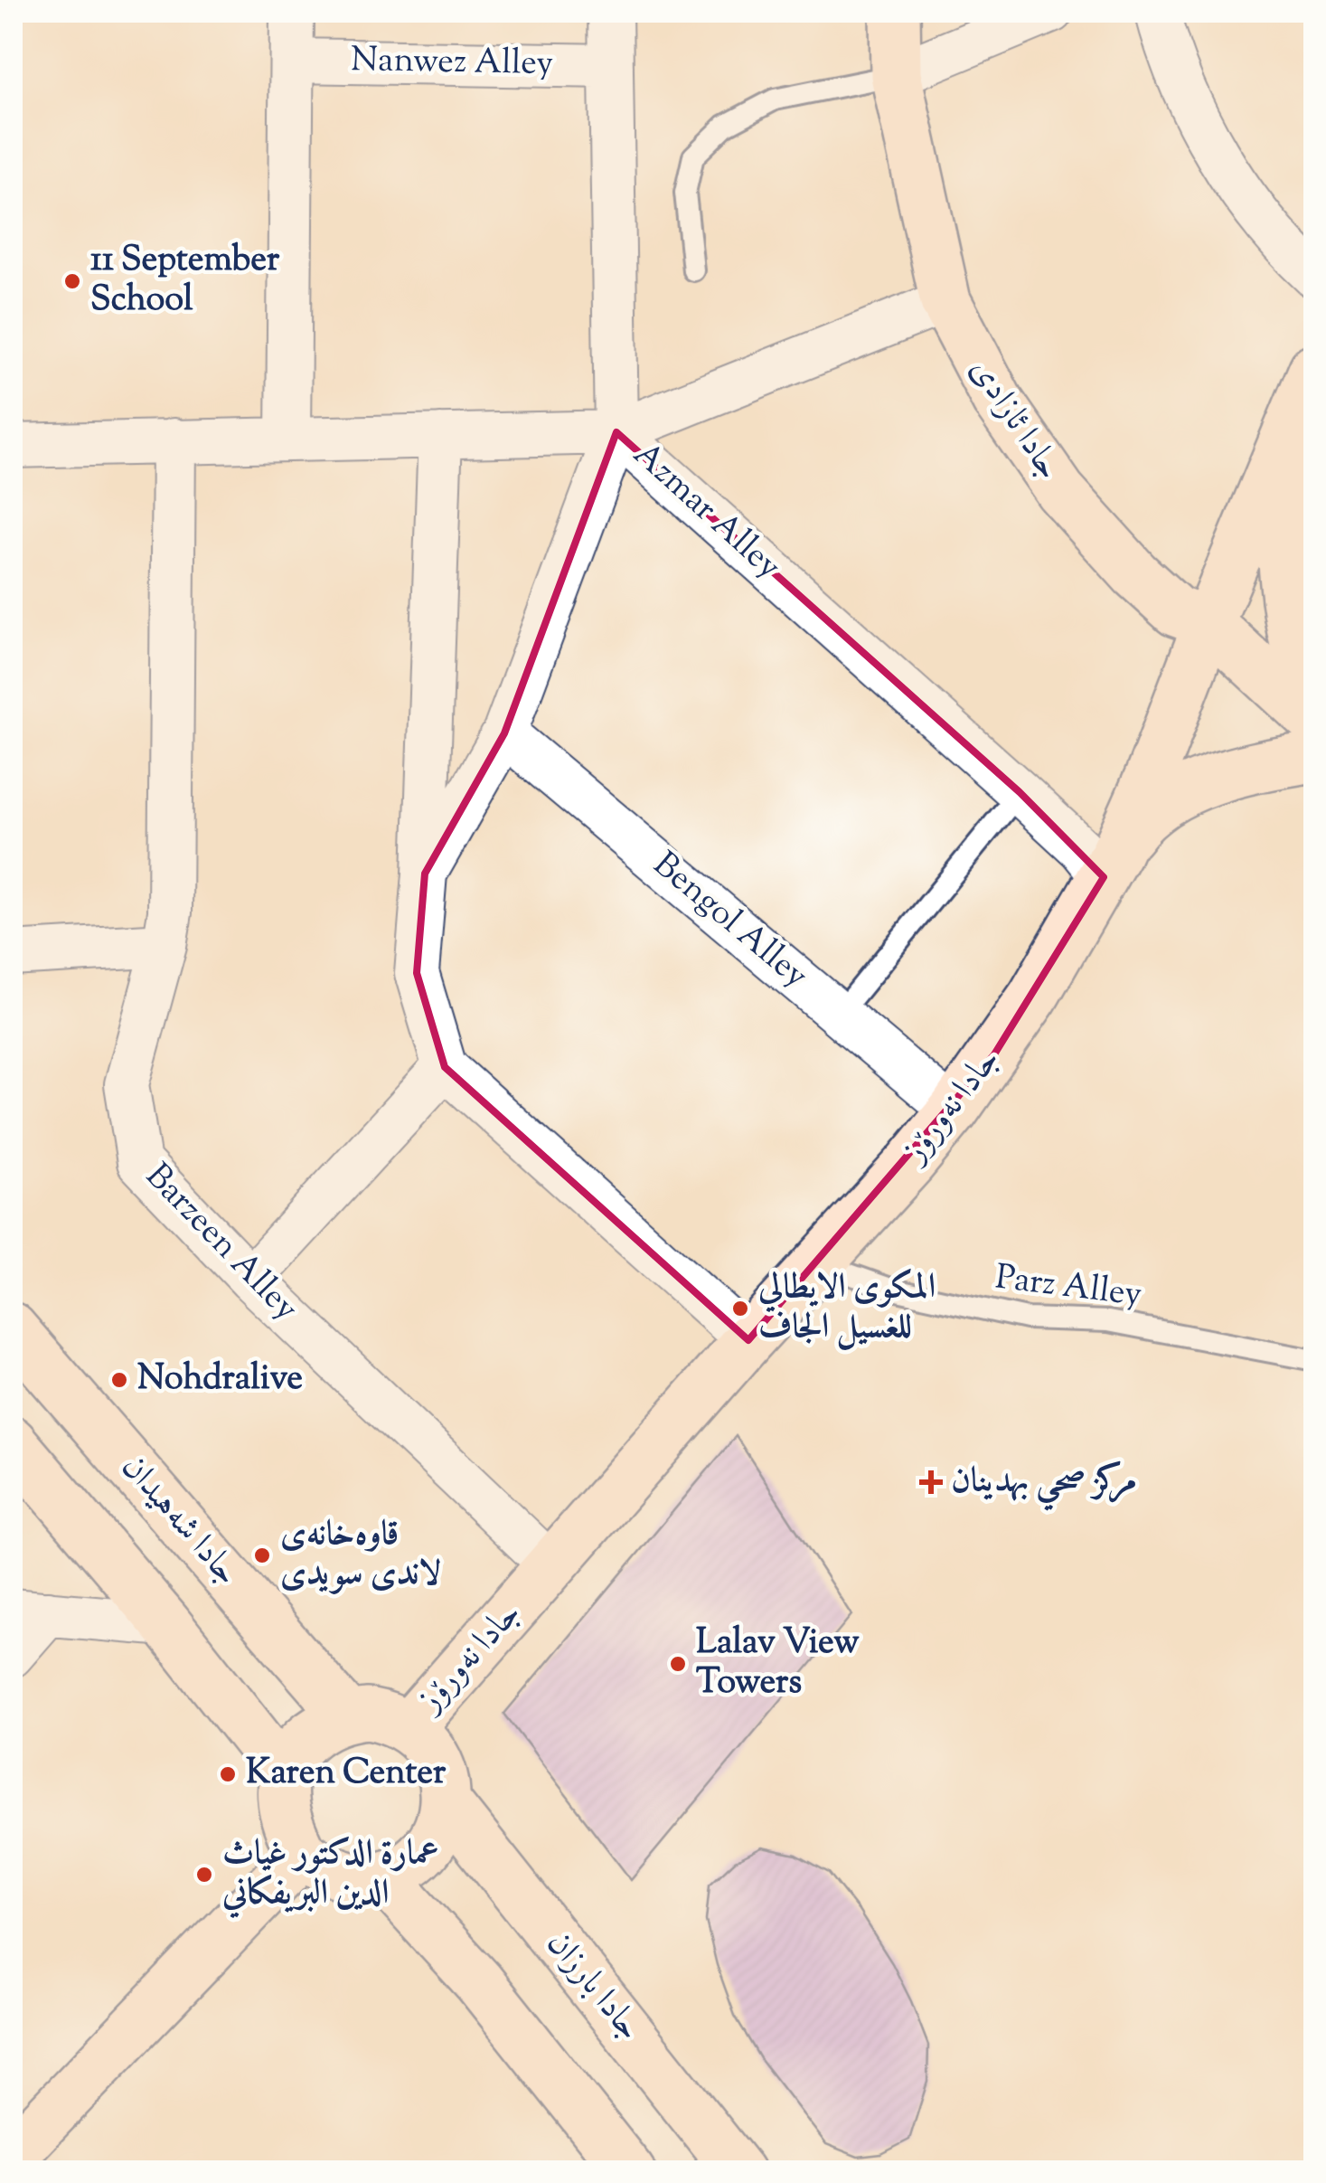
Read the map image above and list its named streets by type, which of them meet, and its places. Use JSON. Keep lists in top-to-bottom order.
{
  "streets": {
    "street": [
      "Nanwez Alley",
      "جادا ئازادی",
      "Azmar Alley",
      "Bengol Alley",
      "جادا نەورۆز",
      "Barzeen Alley",
      "جادا شەهیدان",
      "جادا بارزان"
    ],
    "lane": ["Parz Alley"]
  },
  "crossings": [
    ["Nanwez Alley", "Azmar Alley"],
    ["جادا ئازادی", "جادا نەورۆز"],
    ["Azmar Alley", "جادا نەورۆز"],
    ["Bengol Alley", "جادا نەورۆز"],
    ["جادا نەورۆز", "Barzeen Alley"],
    ["جادا نەورۆز", "Parz Alley"],
    ["جادا نەورۆز", "جادا شەهیدان"],
    ["جادا نەورۆز", "جادا بارزان"],
    ["جادا شەهیدان", "جادا بارزان"]
  ],
  "places": {
    "other": [
      "11 September School",
      "المكوى الايطالي للغسيل الجاف",
      "Nohdralive",
      "قاوەخانەی لاندی سویدی",
      "Lalav View Towers",
      "Karen Center",
      "عمارة الدكتور غياث الدين البريفكاني"
    ],
    "health": ["مركز صحي بهدينان"]
  }
}
